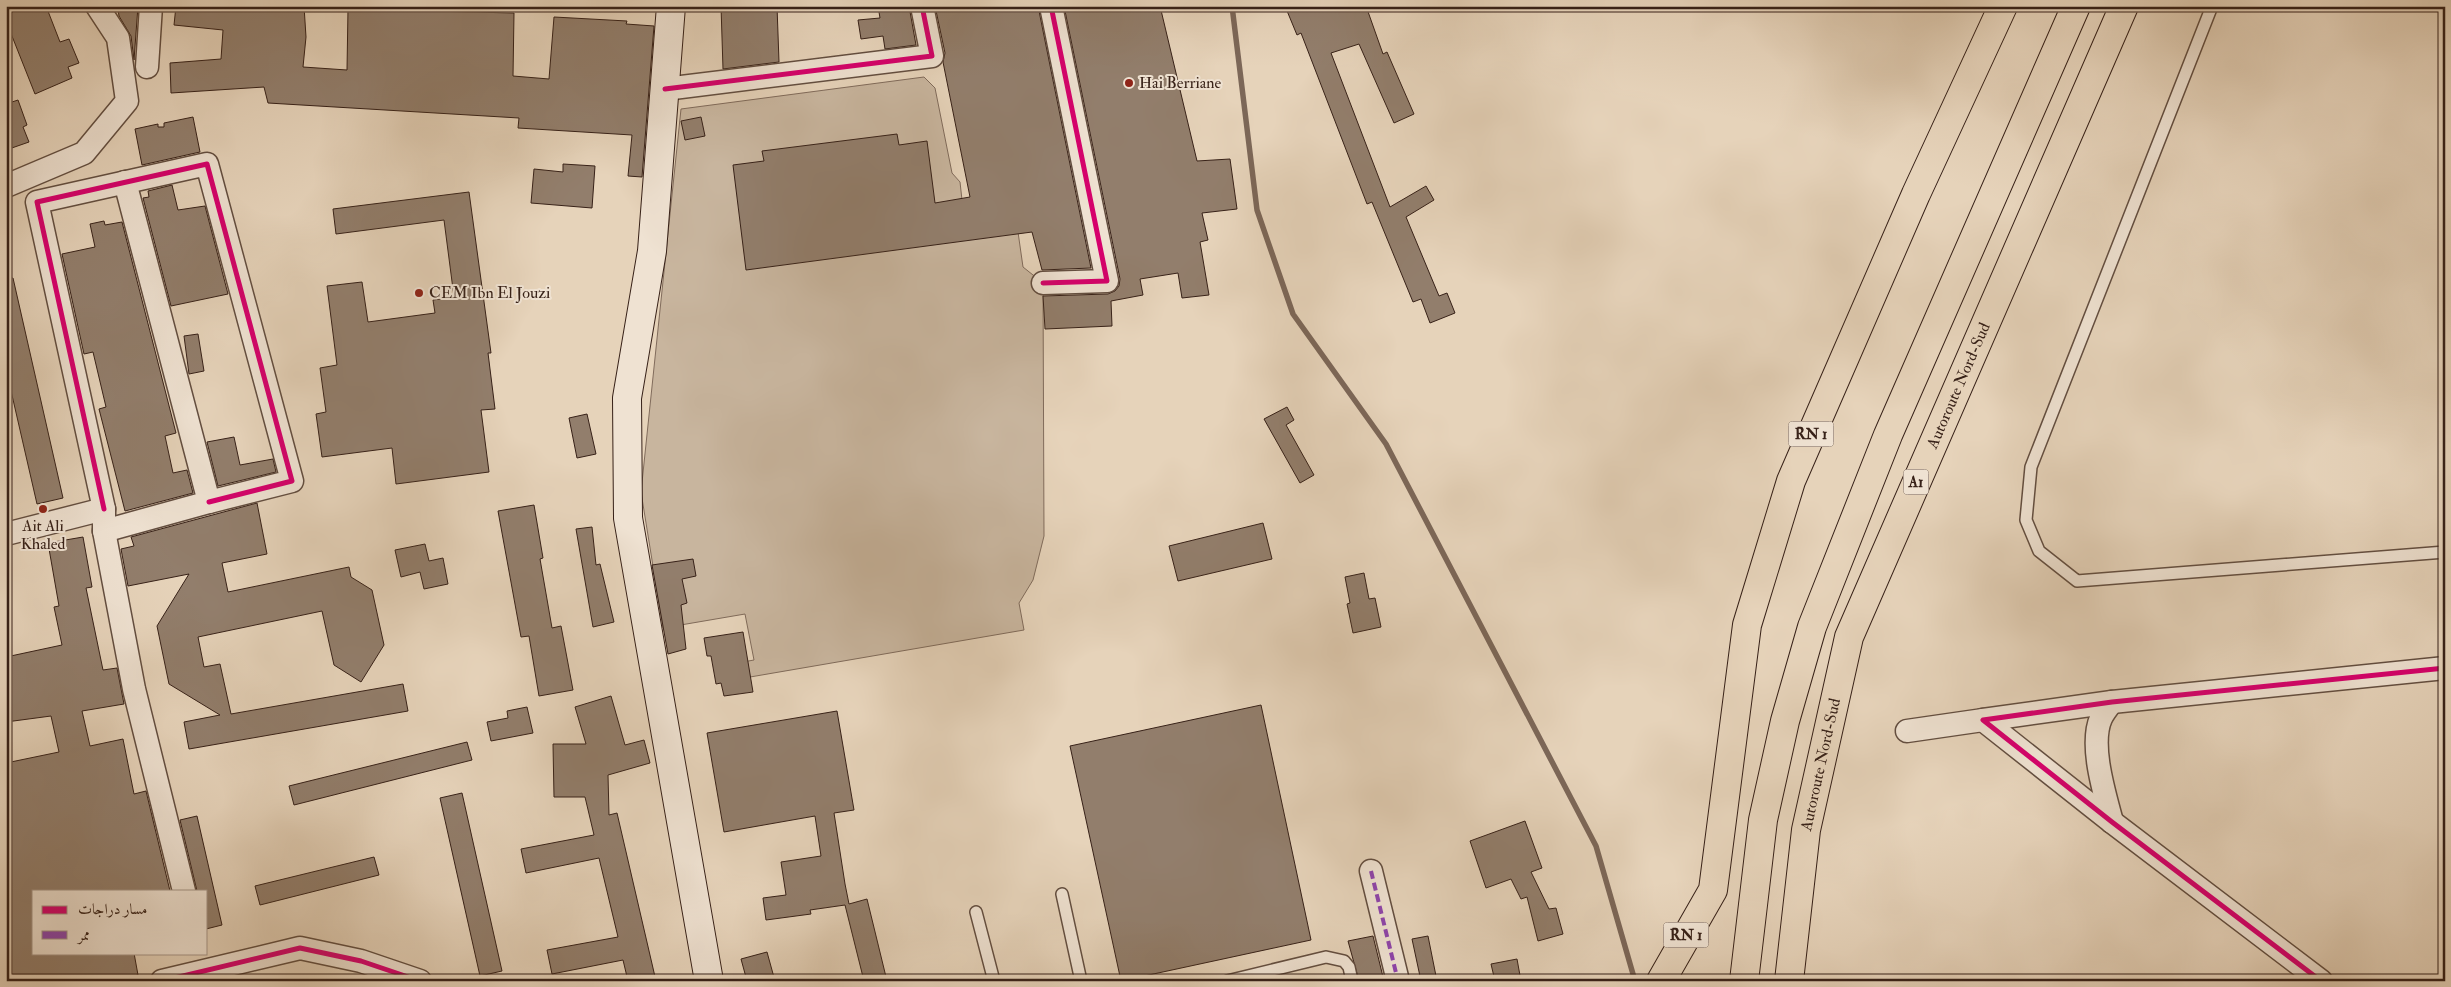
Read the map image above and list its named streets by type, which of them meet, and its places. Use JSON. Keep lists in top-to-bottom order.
{
  "streets": {
    "main road": ["Autoroute Nord-Sud", "RN 1", "A1"]
  },
  "places": ["Hai Berriane", "CEM Ibn El Jouzi", "Ait Ali Khaled"],
  "legend": ["مسار دراجات", "ممر"]
}
